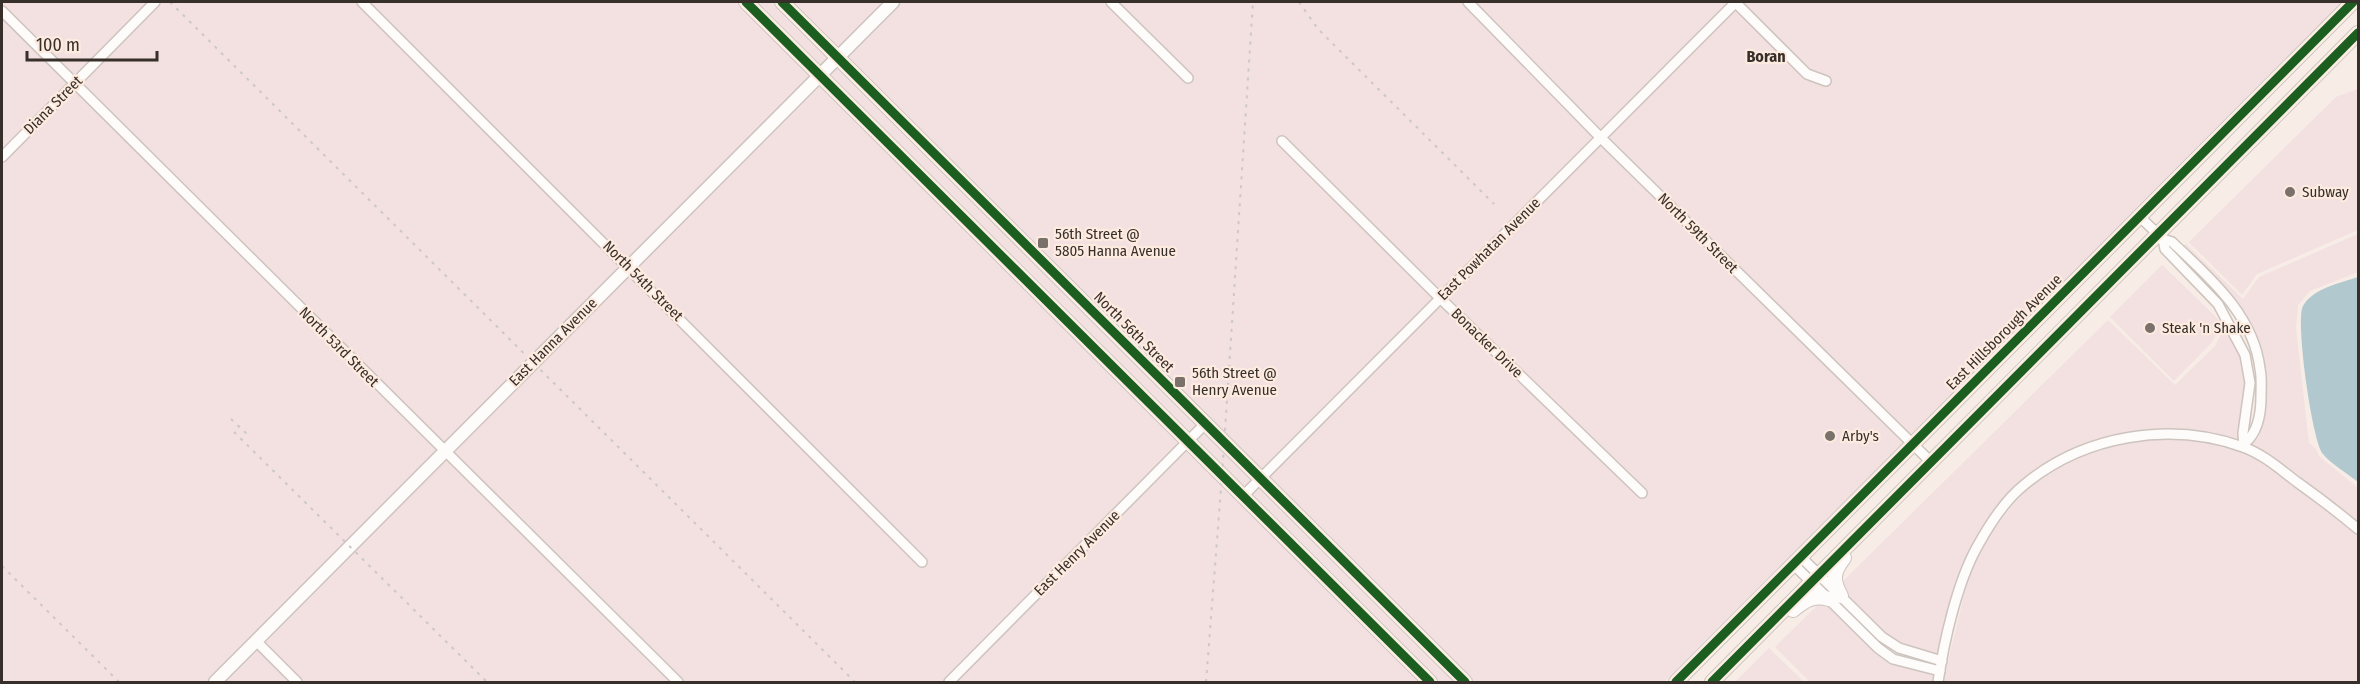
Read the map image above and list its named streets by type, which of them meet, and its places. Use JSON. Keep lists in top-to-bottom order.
{
  "streets": {
    "main road": ["North 56th Street", "East Hillsborough Avenue"],
    "street": [
      "Diana Street",
      "North 59th Street",
      "East Powhatan Avenue",
      "North 54th Street",
      "East Hanna Avenue",
      "Bonacker Drive",
      "North 53rd Street",
      "East Henry Avenue"
    ]
  },
  "crossings": [
    ["Diana Street", "North 53rd Street"],
    ["North 59th Street", "East Powhatan Avenue"],
    ["North 59th Street", "East Hillsborough Avenue"],
    ["East Powhatan Avenue", "North 56th Street"],
    ["East Powhatan Avenue", "Bonacker Drive"],
    ["North 54th Street", "East Hanna Avenue"],
    ["North 56th Street", "East Hanna Avenue"],
    ["North 56th Street", "East Henry Avenue"],
    ["East Hanna Avenue", "North 53rd Street"]
  ],
  "districts": ["Boran"],
  "places": {
    "other": ["Subway", "Steak 'n Shake", "Arby's"],
    "transit": ["56th Street @ 5805 Hanna Avenue", "56th Street @ Henry Avenue"]
  },
  "scale_bar": "100 m"
}
